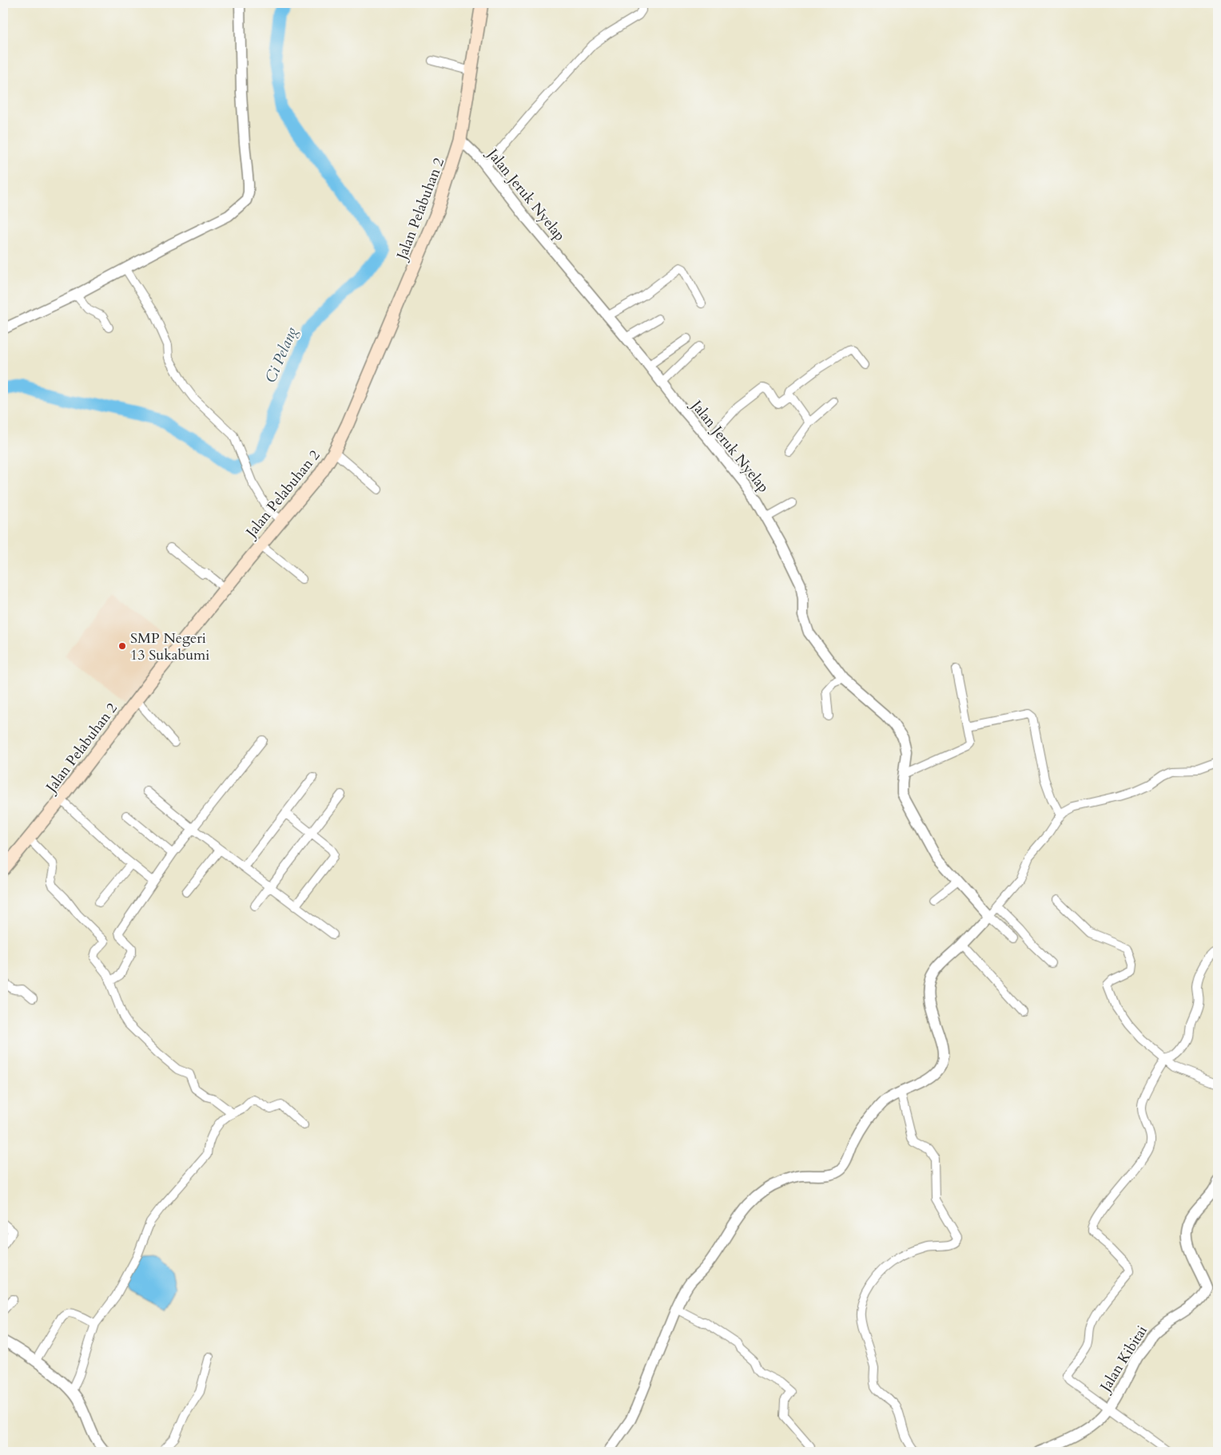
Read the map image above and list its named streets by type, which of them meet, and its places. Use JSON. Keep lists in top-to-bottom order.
{
  "streets": {
    "main road": ["Jalan Pelabuhan 2"],
    "street": ["Jalan Jeruk Nyelap", "Jalan Kibitai"]
  },
  "crossings": [
    ["Jalan Jeruk Nyelap", "Jalan Pelabuhan 2"]
  ],
  "water": ["Ci Pelang"],
  "places": ["SMP Negeri 13 Sukabumi"]
}
